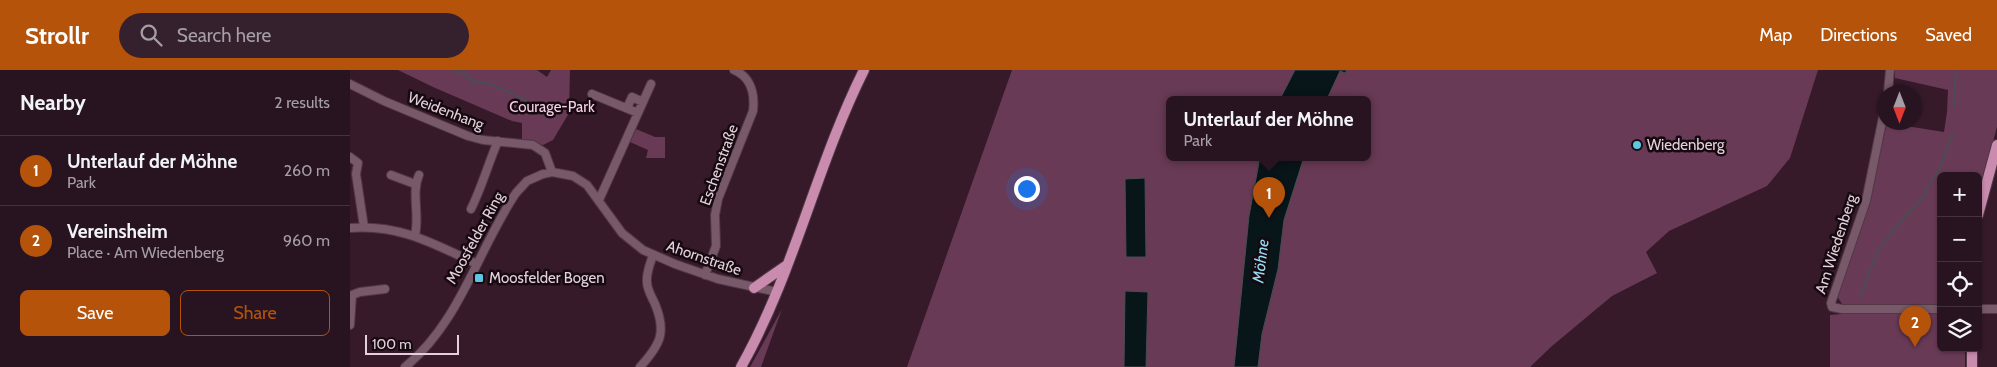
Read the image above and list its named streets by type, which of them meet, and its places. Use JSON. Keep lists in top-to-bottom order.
{
  "streets": {
    "street": [
      "Weidenhang",
      "Eschenstraße",
      "Moosfelder Ring",
      "Am Wiedenberg",
      "Ahornstraße"
    ]
  },
  "crossings": [
    ["Weidenhang", "Moosfelder Ring"],
    ["Eschenstraße", "Ahornstraße"]
  ],
  "water": ["Möhne"],
  "parks": ["Courage-Park"],
  "places": {
    "other": ["Wiedenberg"],
    "transit": ["Moosfelder Bogen"]
  },
  "scale_bar": "100 m",
  "north": "bottom",
  "page": {
    "header": "Strollr",
    "search": "Search here",
    "nav": ["Map", "Directions", "Saved"],
    "heading": ["Nearby", "2 results"],
    "popup": ["Unterlauf der Möhne", "Park"],
    "list": [
      {
        "mark": "1",
        "name": "Unterlauf der Möhne",
        "note": "Park",
        "value": "260 m"
      },
      {
        "mark": "2",
        "name": "Vereinsheim",
        "note": "Place · Am Wiedenberg",
        "value": "960 m"
      }
    ],
    "map_buttons": ["+", "−"],
    "pins": ["1", "2"],
    "buttons": ["Save", "Share"],
    "scale": "100 m"
  }
}
